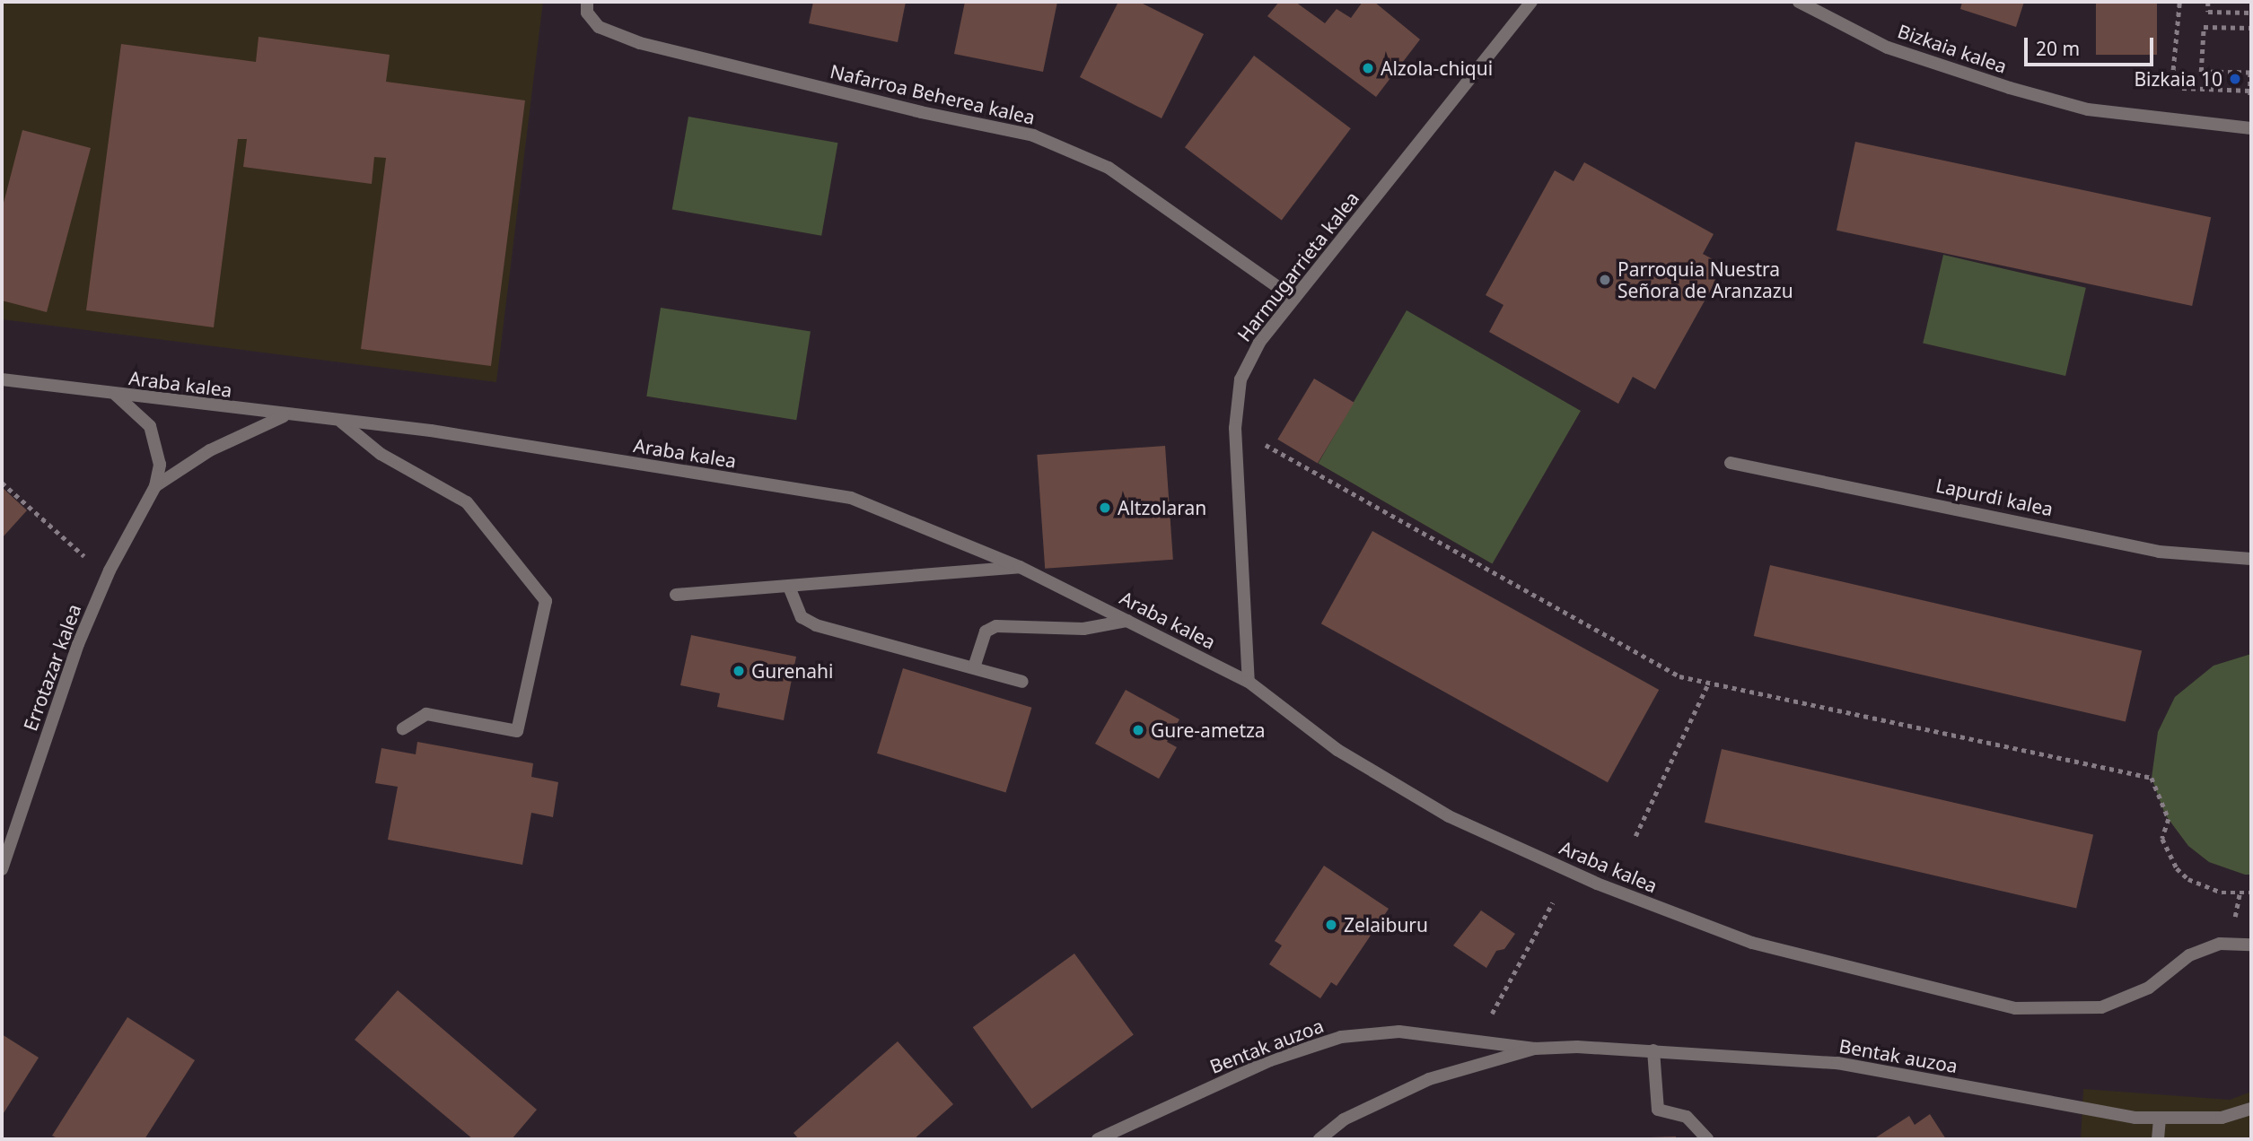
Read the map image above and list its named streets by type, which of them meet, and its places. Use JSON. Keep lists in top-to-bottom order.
{
  "streets": {
    "street": [
      "Bizkaia kalea",
      "Nafarroa Beherea kalea",
      "Harmugarrieta kalea",
      "Araba kalea",
      "Lapurdi kalea",
      "Errotazar kalea",
      "Bentak auzoa"
    ]
  },
  "crossings": [
    ["Nafarroa Beherea kalea", "Harmugarrieta kalea"],
    ["Harmugarrieta kalea", "Araba kalea"],
    ["Araba kalea", "Errotazar kalea"]
  ],
  "places": [
    "Alzola-chiqui",
    "Bizkaia 10",
    "Parroquia Nuestra Señora de Aranzazu",
    "Altzolaran",
    "Gurenahi",
    "Gure-ametza",
    "Zelaiburu"
  ],
  "scale_bar": "20 m"
}
